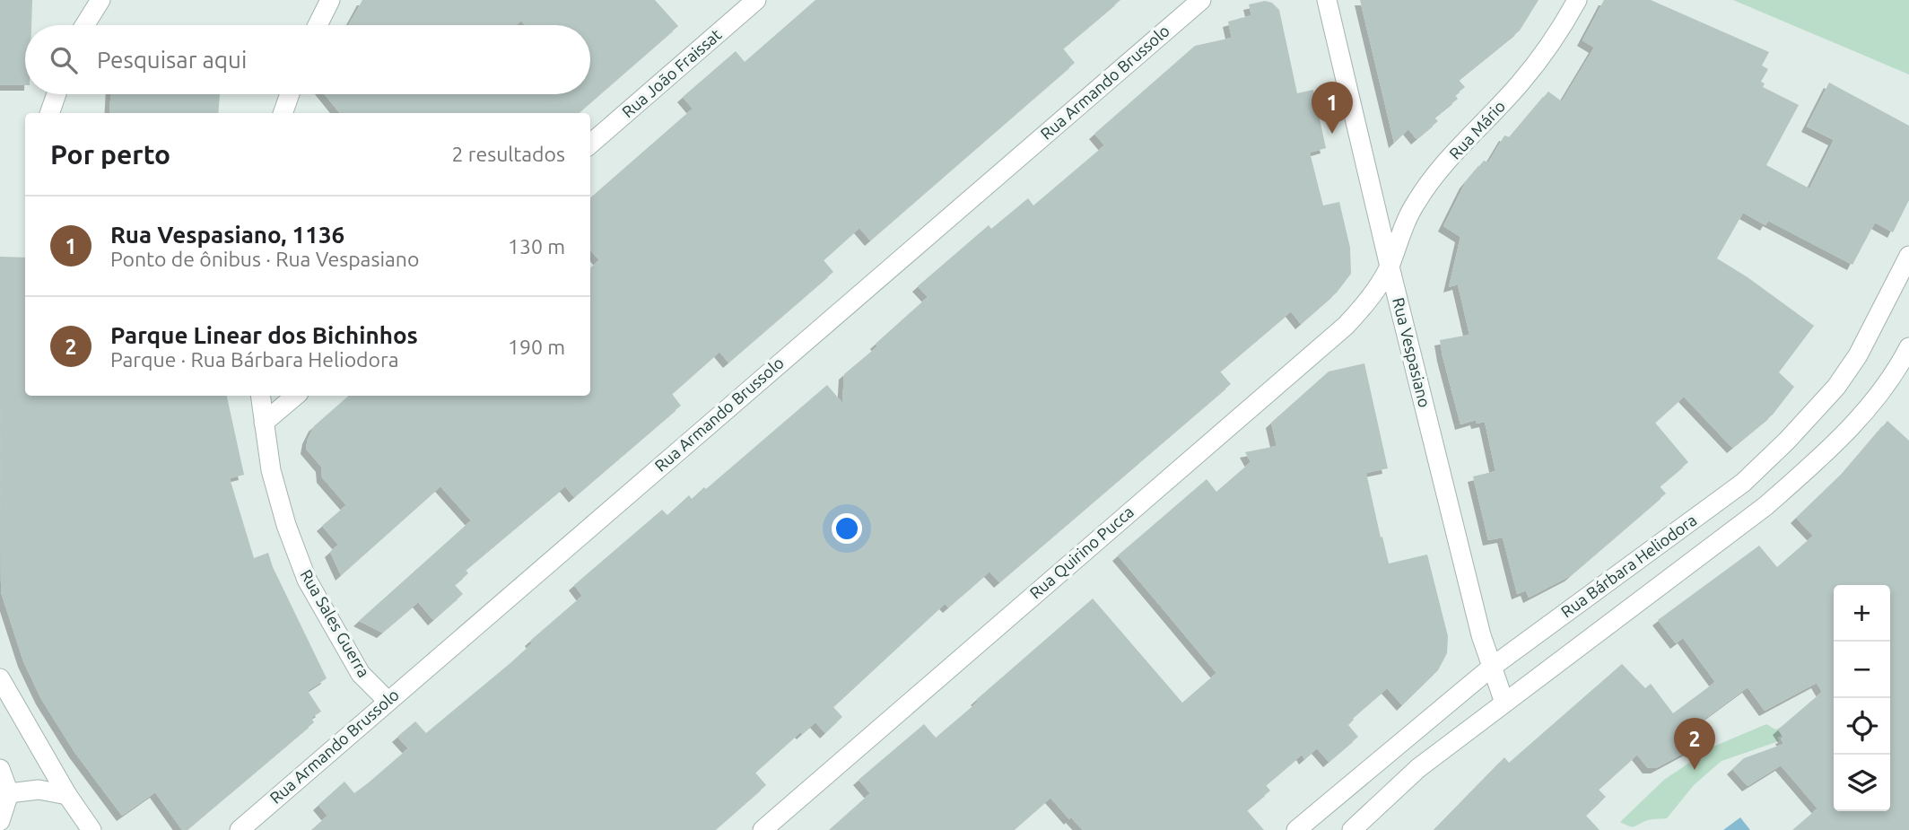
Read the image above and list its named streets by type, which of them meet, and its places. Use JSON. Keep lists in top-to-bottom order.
{
  "streets": {
    "street": [
      "Rua João Fraissat",
      "Rua Armando Brussolo",
      "Rua Mário",
      "Rua Vespasiano",
      "Rua Quirino Pucca",
      "Rua Bárbara Heliodora",
      "Rua Sales Guerra"
    ]
  },
  "crossings": [
    ["Rua Armando Brussolo", "Rua Sales Guerra"],
    ["Rua Mário", "Rua Vespasiano"],
    ["Rua Mário", "Rua Quirino Pucca"],
    ["Rua Vespasiano", "Rua Quirino Pucca"],
    ["Rua Vespasiano", "Rua Bárbara Heliodora"]
  ],
  "page": {
    "search": "Pesquisar aqui",
    "pins": ["1", "2"],
    "heading": ["Por perto", "2 resultados"],
    "list": [
      {
        "mark": "1",
        "name": "Rua Vespasiano, 1136",
        "note": "Ponto de ônibus · Rua Vespasiano",
        "value": "130 m"
      },
      {
        "mark": "2",
        "name": "Parque Linear dos Bichinhos",
        "note": "Parque · Rua Bárbara Heliodora",
        "value": "190 m"
      }
    ],
    "map_buttons": ["+", "−"]
  }
}
